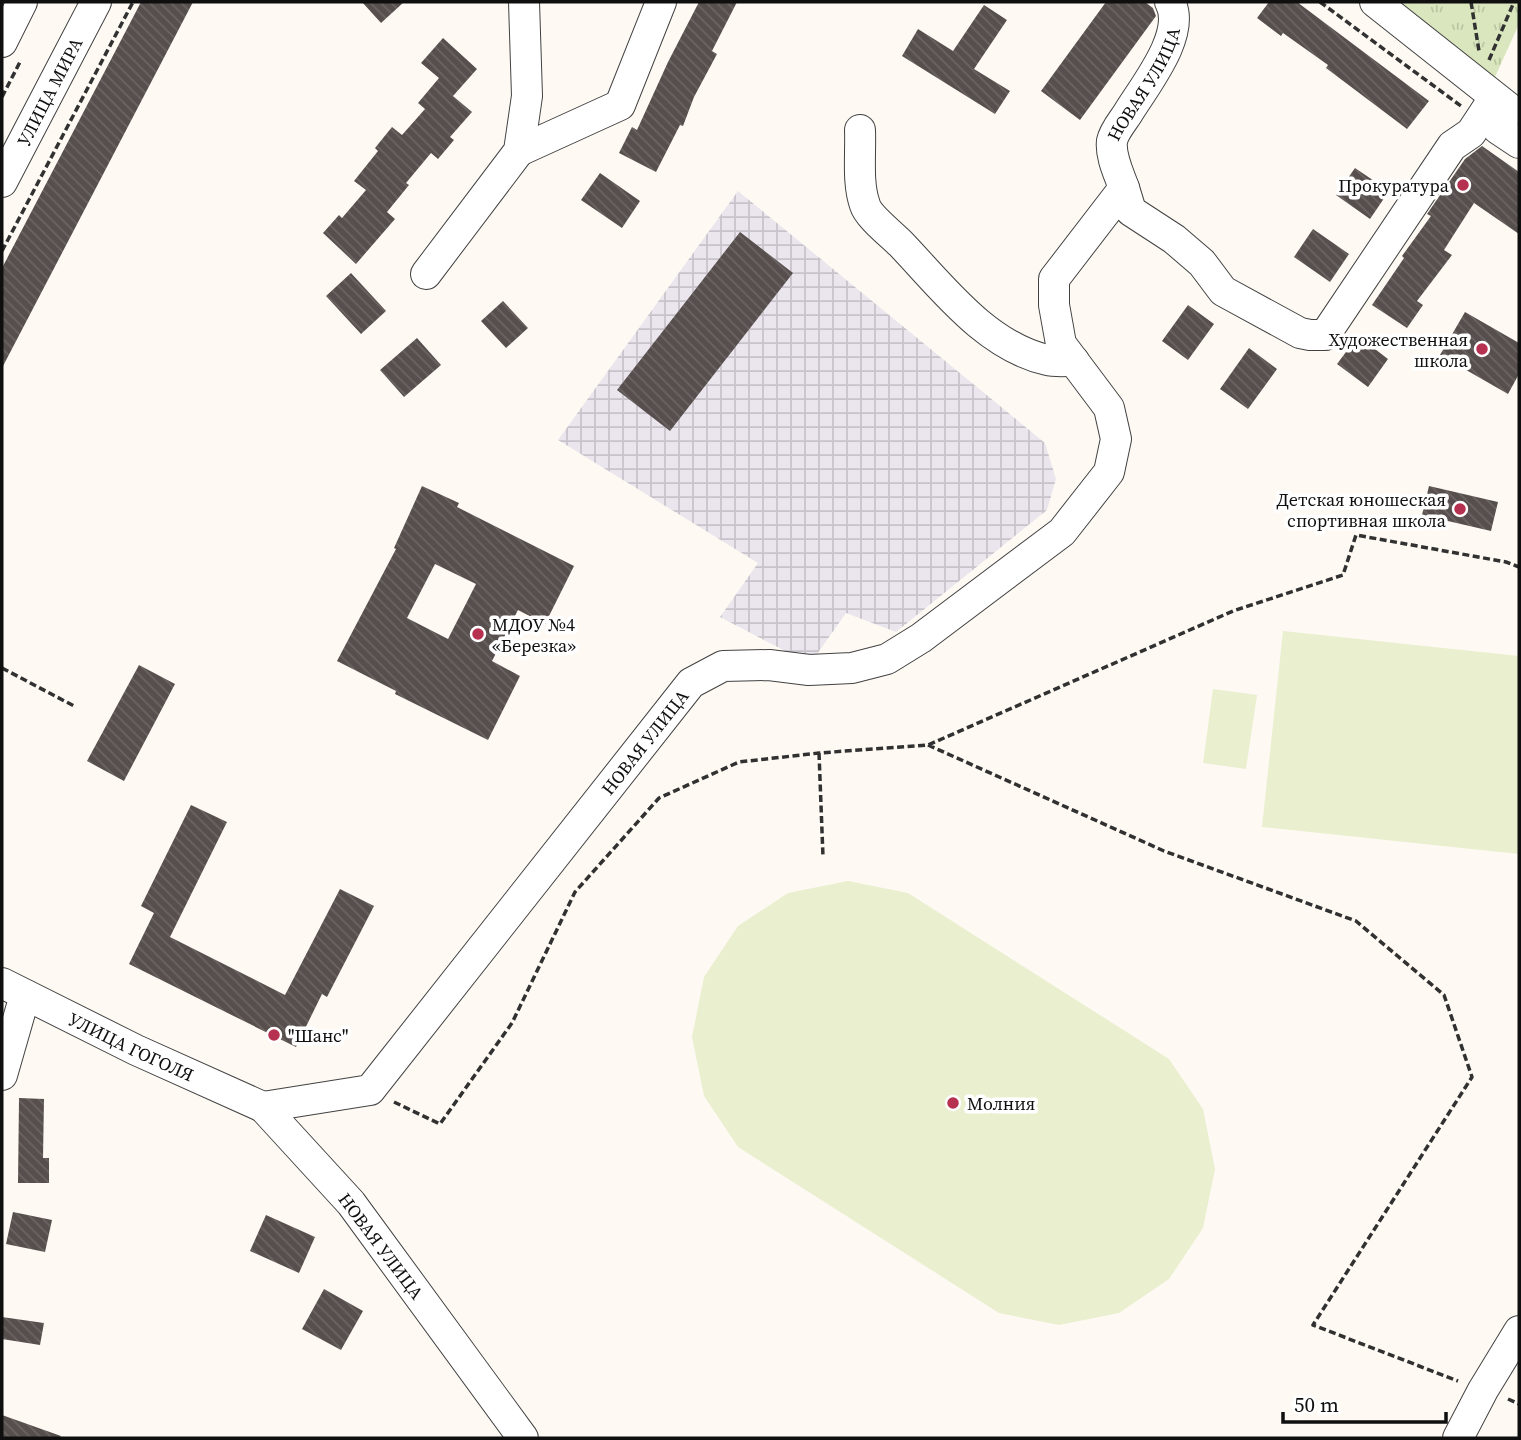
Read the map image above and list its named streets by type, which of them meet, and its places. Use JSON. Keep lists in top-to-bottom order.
{
  "streets": {
    "street": ["НОВАЯ УЛИЦА", "УЛИЦА МИРА", "УЛИЦА ГОГОЛЯ"]
  },
  "crossings": [
    ["НОВАЯ УЛИЦА", "УЛИЦА ГОГОЛЯ"]
  ],
  "places": [
    "Прокуратура",
    "Художественная школа",
    "Детская юношеская спортивная школа",
    "МДОУ №4 «Березка»",
    "\"Шанс\"",
    "Молния"
  ],
  "scale_bar": "50 m"
}
